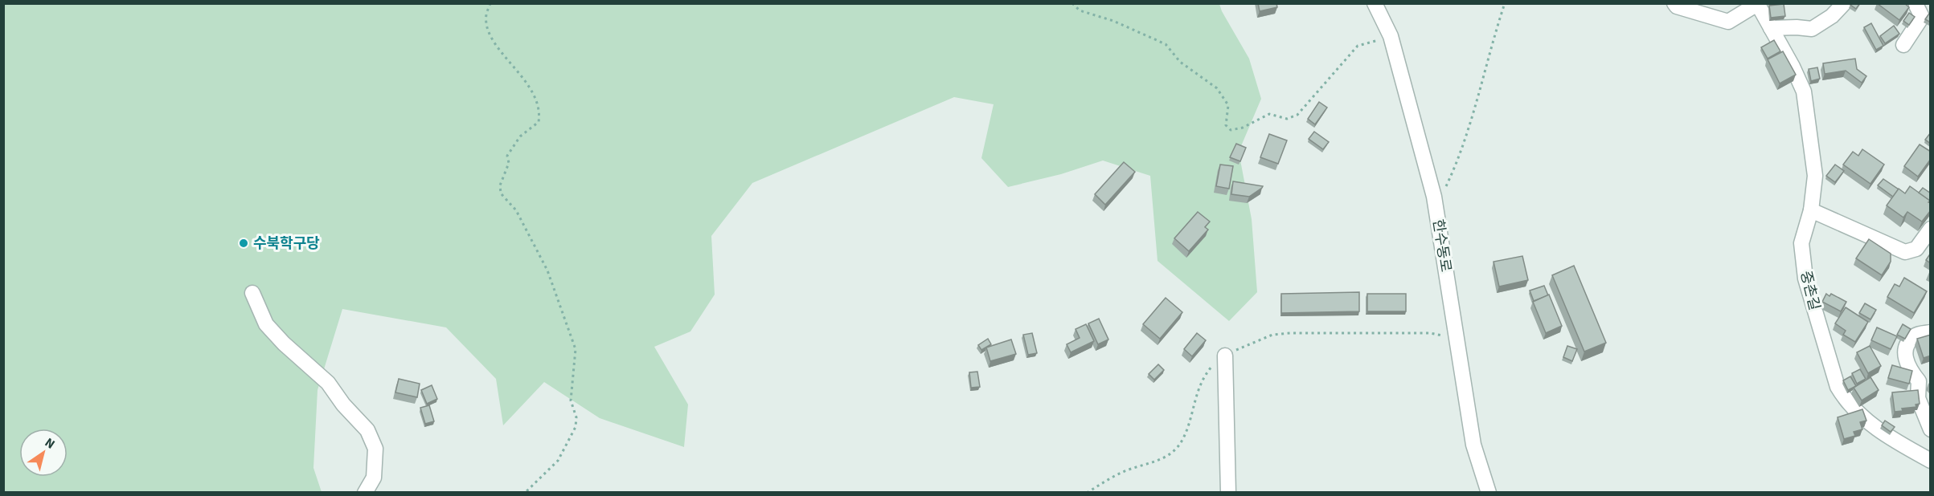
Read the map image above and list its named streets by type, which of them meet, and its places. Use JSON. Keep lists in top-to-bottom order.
{
  "streets": {
    "street": ["한수동로", "중촌길"]
  },
  "places": ["수북학구당"],
  "north": "top right"
}
